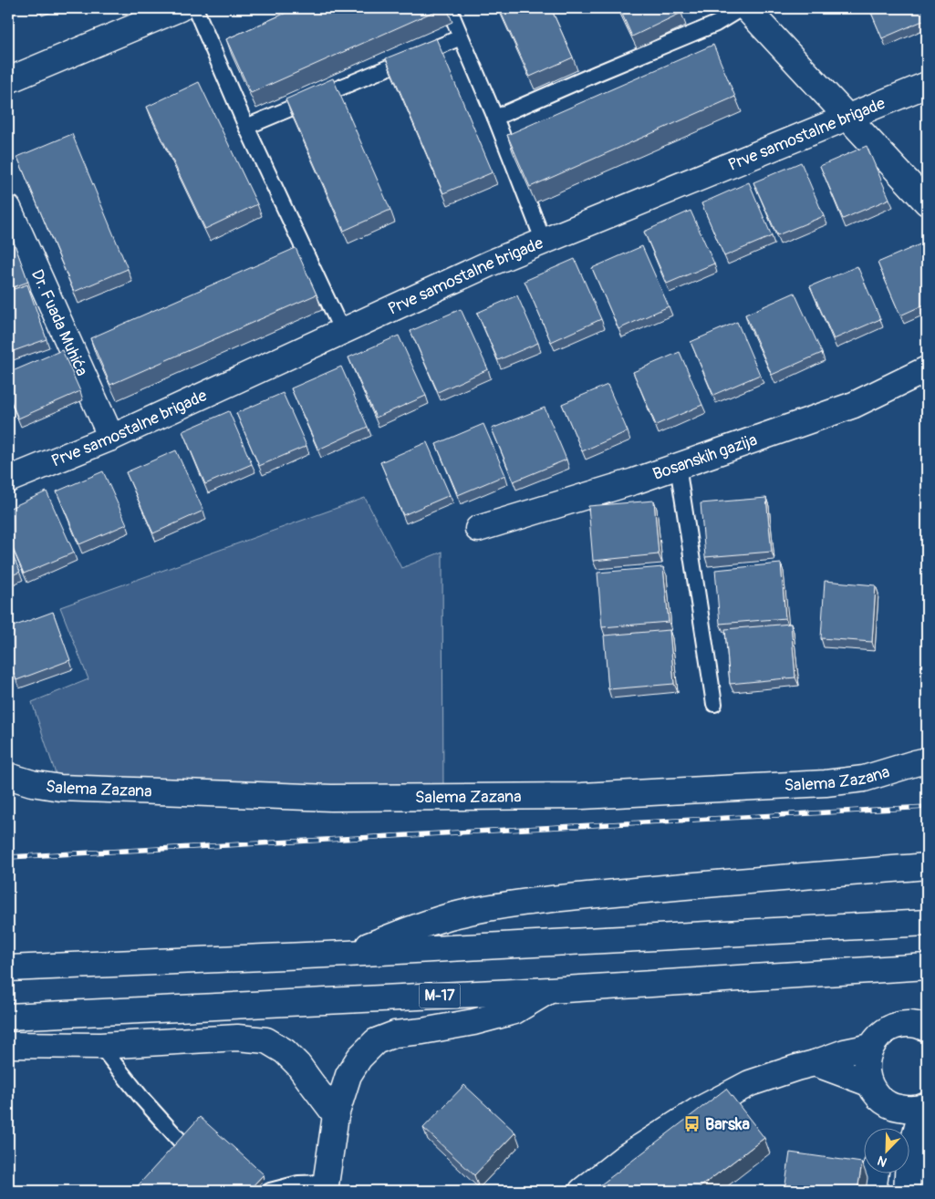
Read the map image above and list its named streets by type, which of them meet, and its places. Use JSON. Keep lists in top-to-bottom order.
{
  "streets": {
    "main road": [
      "Prve samostalne brigade",
      "Dr. Fuada Muhića",
      "Bosanskih gazija",
      "Salema Zazana",
      "M-17"
    ]
  },
  "crossings": [
    ["Prve samostalne brigade", "Dr. Fuada Muhića"]
  ],
  "places": {
    "bus stop": ["Barska"]
  },
  "north": "bottom left"
}
